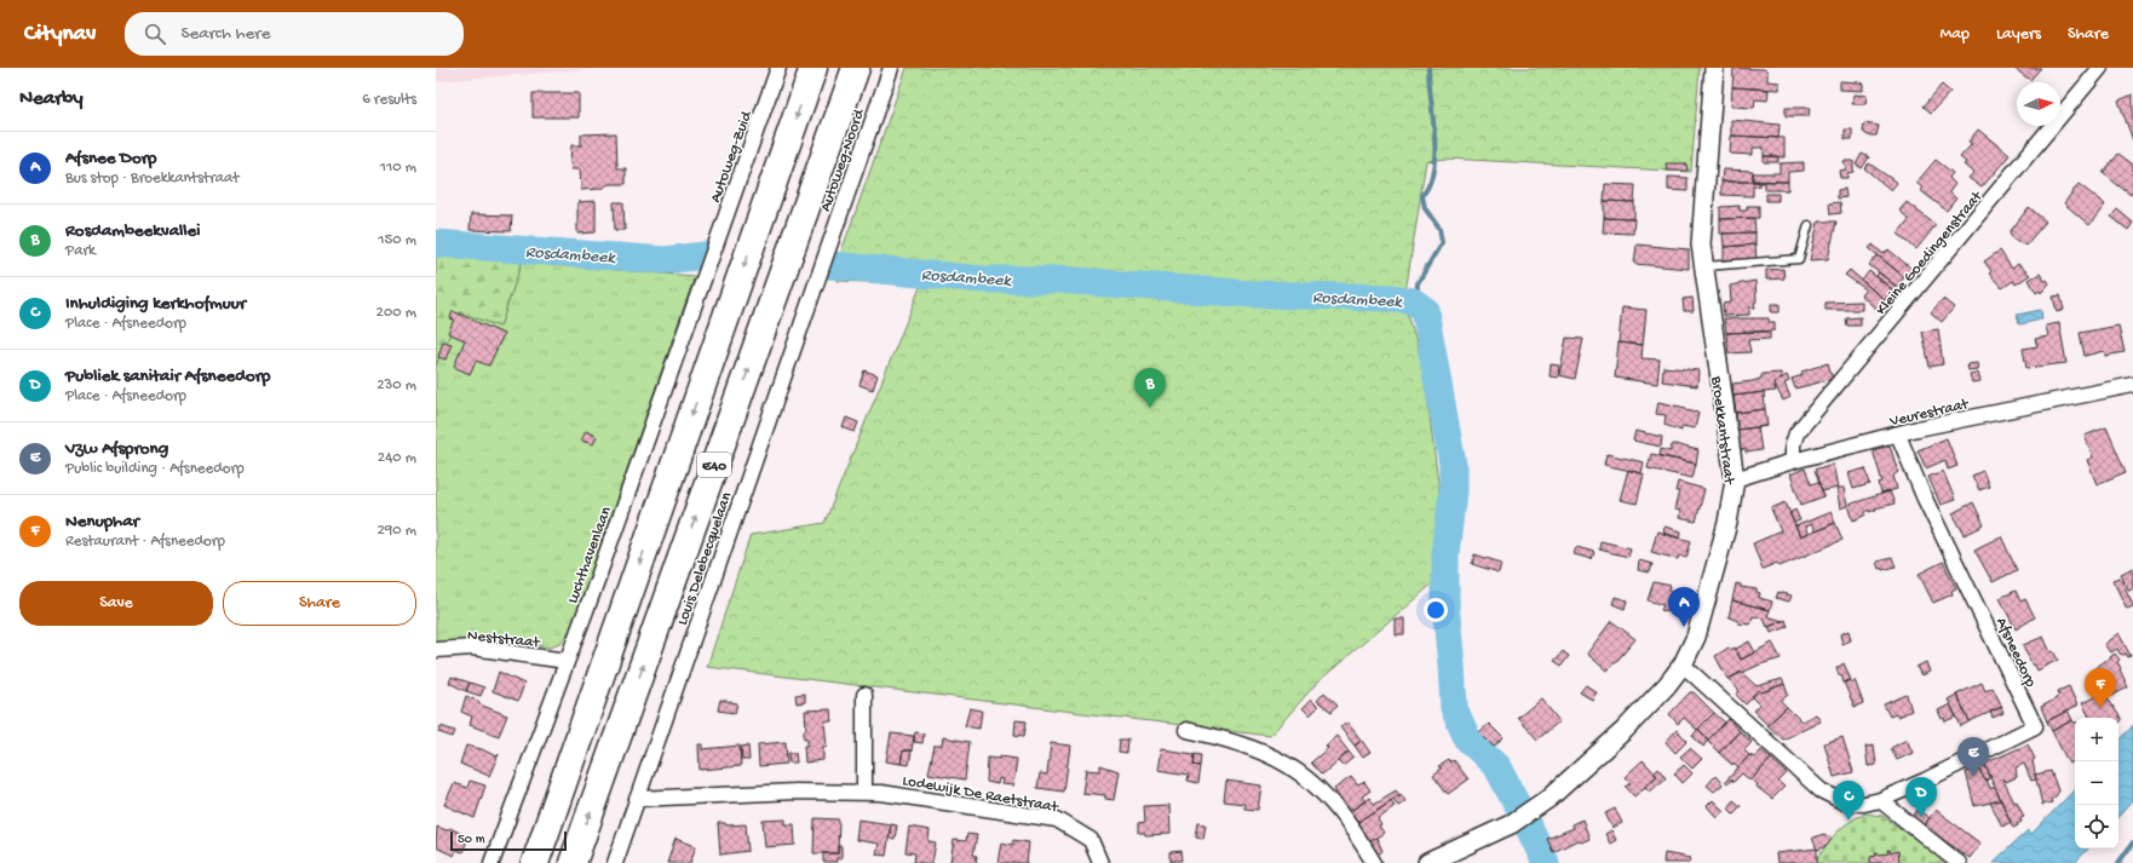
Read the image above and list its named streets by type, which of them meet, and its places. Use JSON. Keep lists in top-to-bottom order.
{
  "streets": {
    "highway": ["E40"],
    "street": [
      "Autoweg-Zuid",
      "Autoweg-Noord",
      "Kleine Goedingenstraat",
      "Veurestraat",
      "Broekkantstraat",
      "Luchthavenlaan",
      "Louis Delebecquelaan",
      "Neststraat",
      "Afsneedorp",
      "Lodewijk De Raetstraat"
    ]
  },
  "crossings": [
    ["Autoweg-Zuid", "Luchthavenlaan"],
    ["Autoweg-Noord", "Louis Delebecquelaan"],
    ["Kleine Goedingenstraat", "Veurestraat"],
    ["Veurestraat", "Broekkantstraat"],
    ["Veurestraat", "Afsneedorp"],
    ["Broekkantstraat", "Afsneedorp"],
    ["Luchthavenlaan", "Neststraat"],
    ["Louis Delebecquelaan", "Lodewijk De Raetstraat"]
  ],
  "water": ["Rosdambeek"],
  "scale_bar": "50 m",
  "north": "right",
  "page": {
    "header": "Citynav",
    "search": "Search here",
    "nav": ["Map", "Layers", "Share"],
    "heading": ["Nearby", "6 results"],
    "list": [
      {
        "mark": "A",
        "name": "Afsnee Dorp",
        "note": "Bus stop · Broekkantstraat",
        "value": "110 m"
      },
      {
        "mark": "B",
        "name": "Rosdambeekvallei",
        "note": "Park",
        "value": "150 m"
      },
      {
        "mark": "C",
        "name": "Inhuldiging kerkhofmuur",
        "note": "Place · Afsneedorp",
        "value": "200 m"
      },
      {
        "mark": "D",
        "name": "Publiek sanitair Afsneedorp",
        "note": "Place · Afsneedorp",
        "value": "230 m"
      },
      {
        "mark": "E",
        "name": "Vzw Afsprong",
        "note": "Public building · Afsneedorp",
        "value": "240 m"
      },
      {
        "mark": "F",
        "name": "Nenuphar",
        "note": "Restaurant · Afsneedorp",
        "value": "290 m"
      }
    ],
    "pins": [
      "B",
      "A",
      "F",
      "E",
      "D",
      "C"
    ],
    "buttons": ["Save", "Share"],
    "map_buttons": ["+", "−"],
    "scale": "50 m"
  }
}
